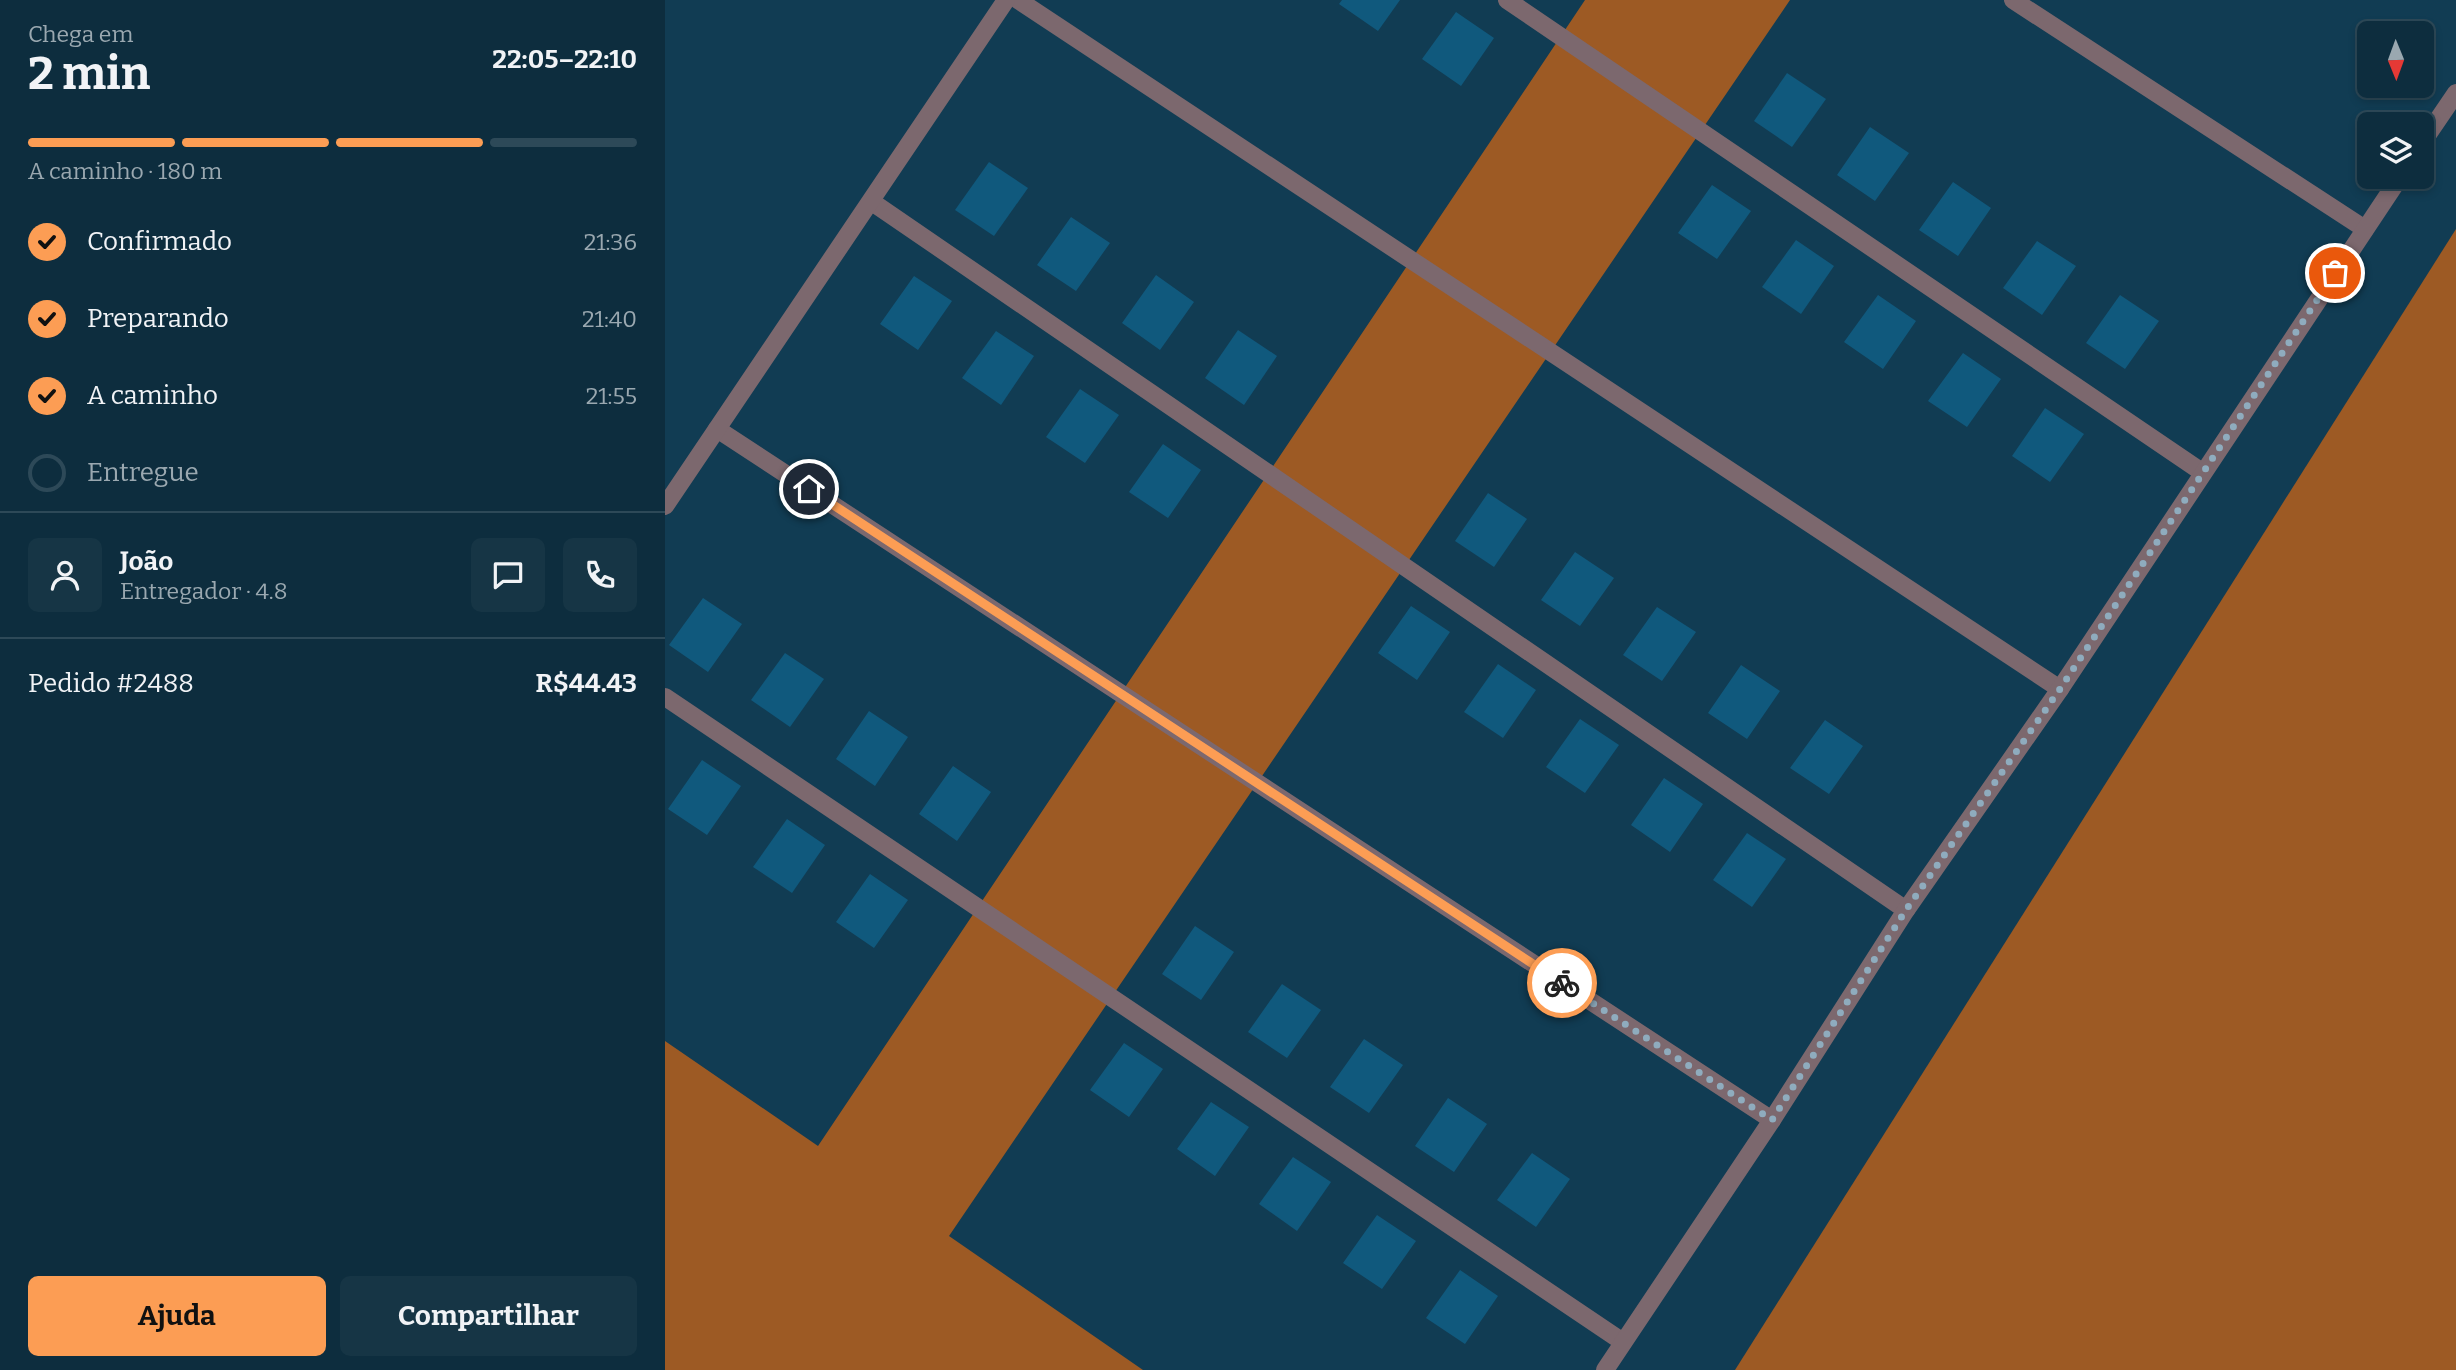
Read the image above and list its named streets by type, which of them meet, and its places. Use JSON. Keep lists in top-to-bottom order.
{
  "north": "bottom",
  "page": {
    "heading": ["2 min", "Chega em", "22:05–22:10"],
    "panel": [
      "João",
      "Entregador · 4.8",
      "Pedido #2488",
      "R$44.43"
    ],
    "bar": "A caminho · 180 m",
    "list": [
      ["Confirmado", "21:36"],
      ["Preparando", "21:40"],
      ["A caminho", "21:55"],
      "Entregue"
    ],
    "buttons": ["Ajuda", "Compartilhar"]
  }
}
